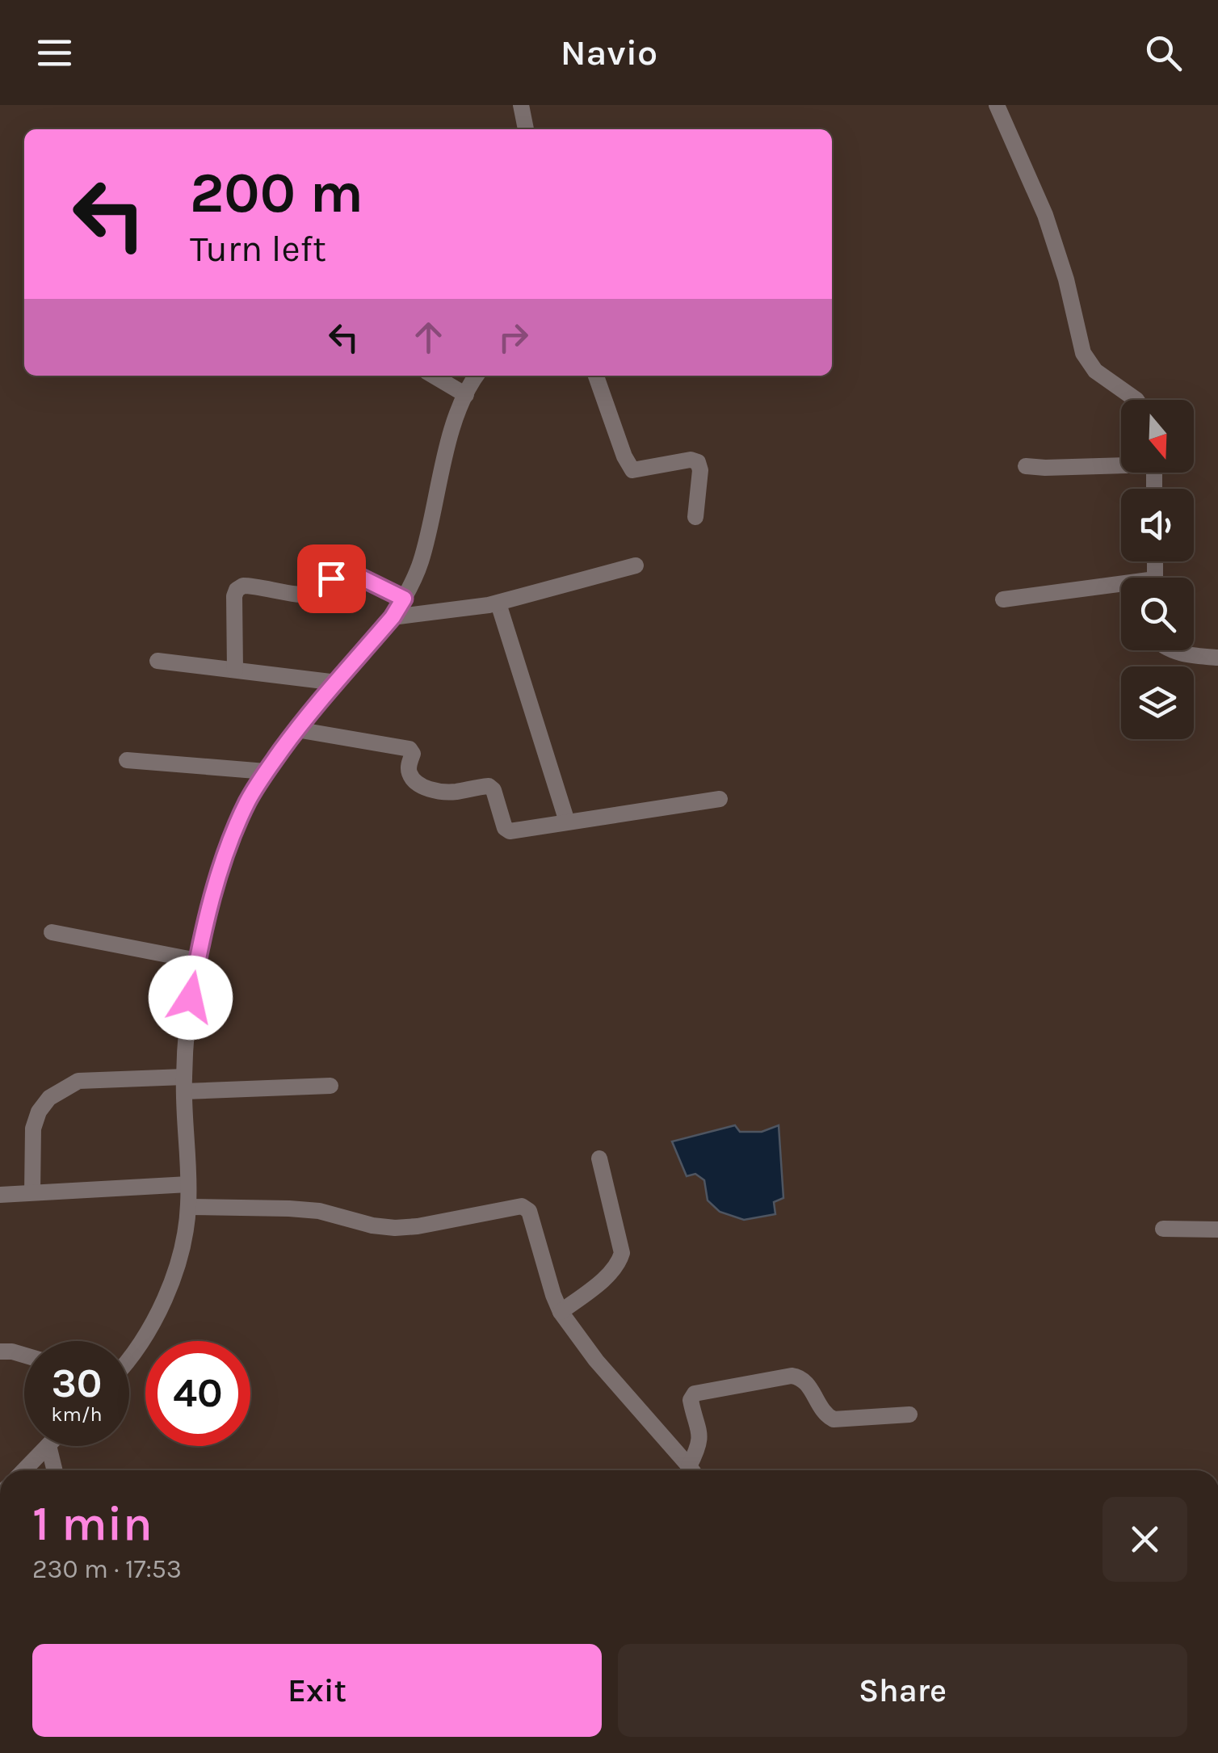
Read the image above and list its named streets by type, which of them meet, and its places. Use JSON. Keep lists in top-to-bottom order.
{
  "north": "bottom",
  "page": {
    "header": "Navio",
    "turn": ["200 m", "Turn left"],
    "speed": "30 km/h",
    "limit": "40",
    "heading": ["1 min", "230 m · 17:53"],
    "buttons": ["Exit", "Share"]
  }
}
